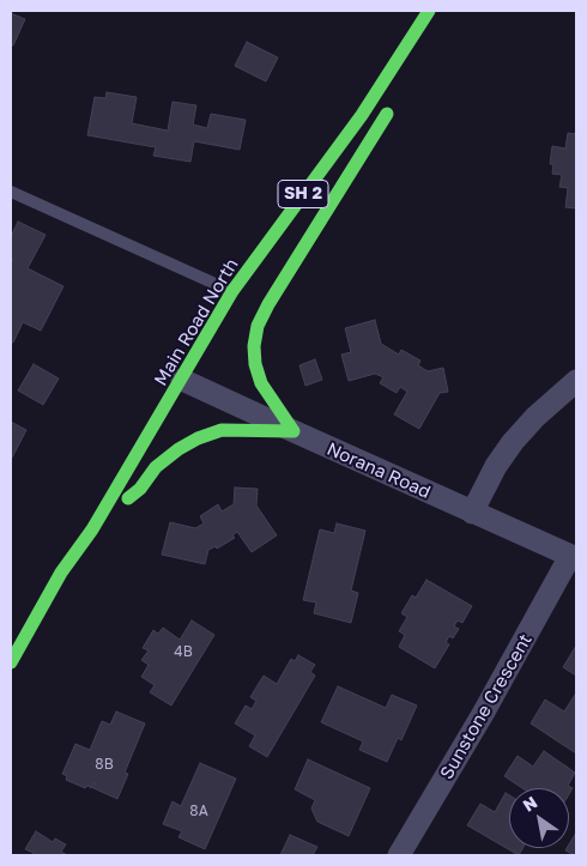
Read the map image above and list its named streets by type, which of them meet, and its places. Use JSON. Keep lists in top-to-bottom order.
{
  "streets": {
    "highway": ["SH 2", "Main Road North"],
    "street": ["Norana Road", "Sunstone Crescent"]
  },
  "crossings": [
    ["Main Road North", "Norana Road"],
    ["Norana Road", "Sunstone Crescent"]
  ],
  "house_numbers": ["4B", "8B", "8A"],
  "north": "top left"
}
